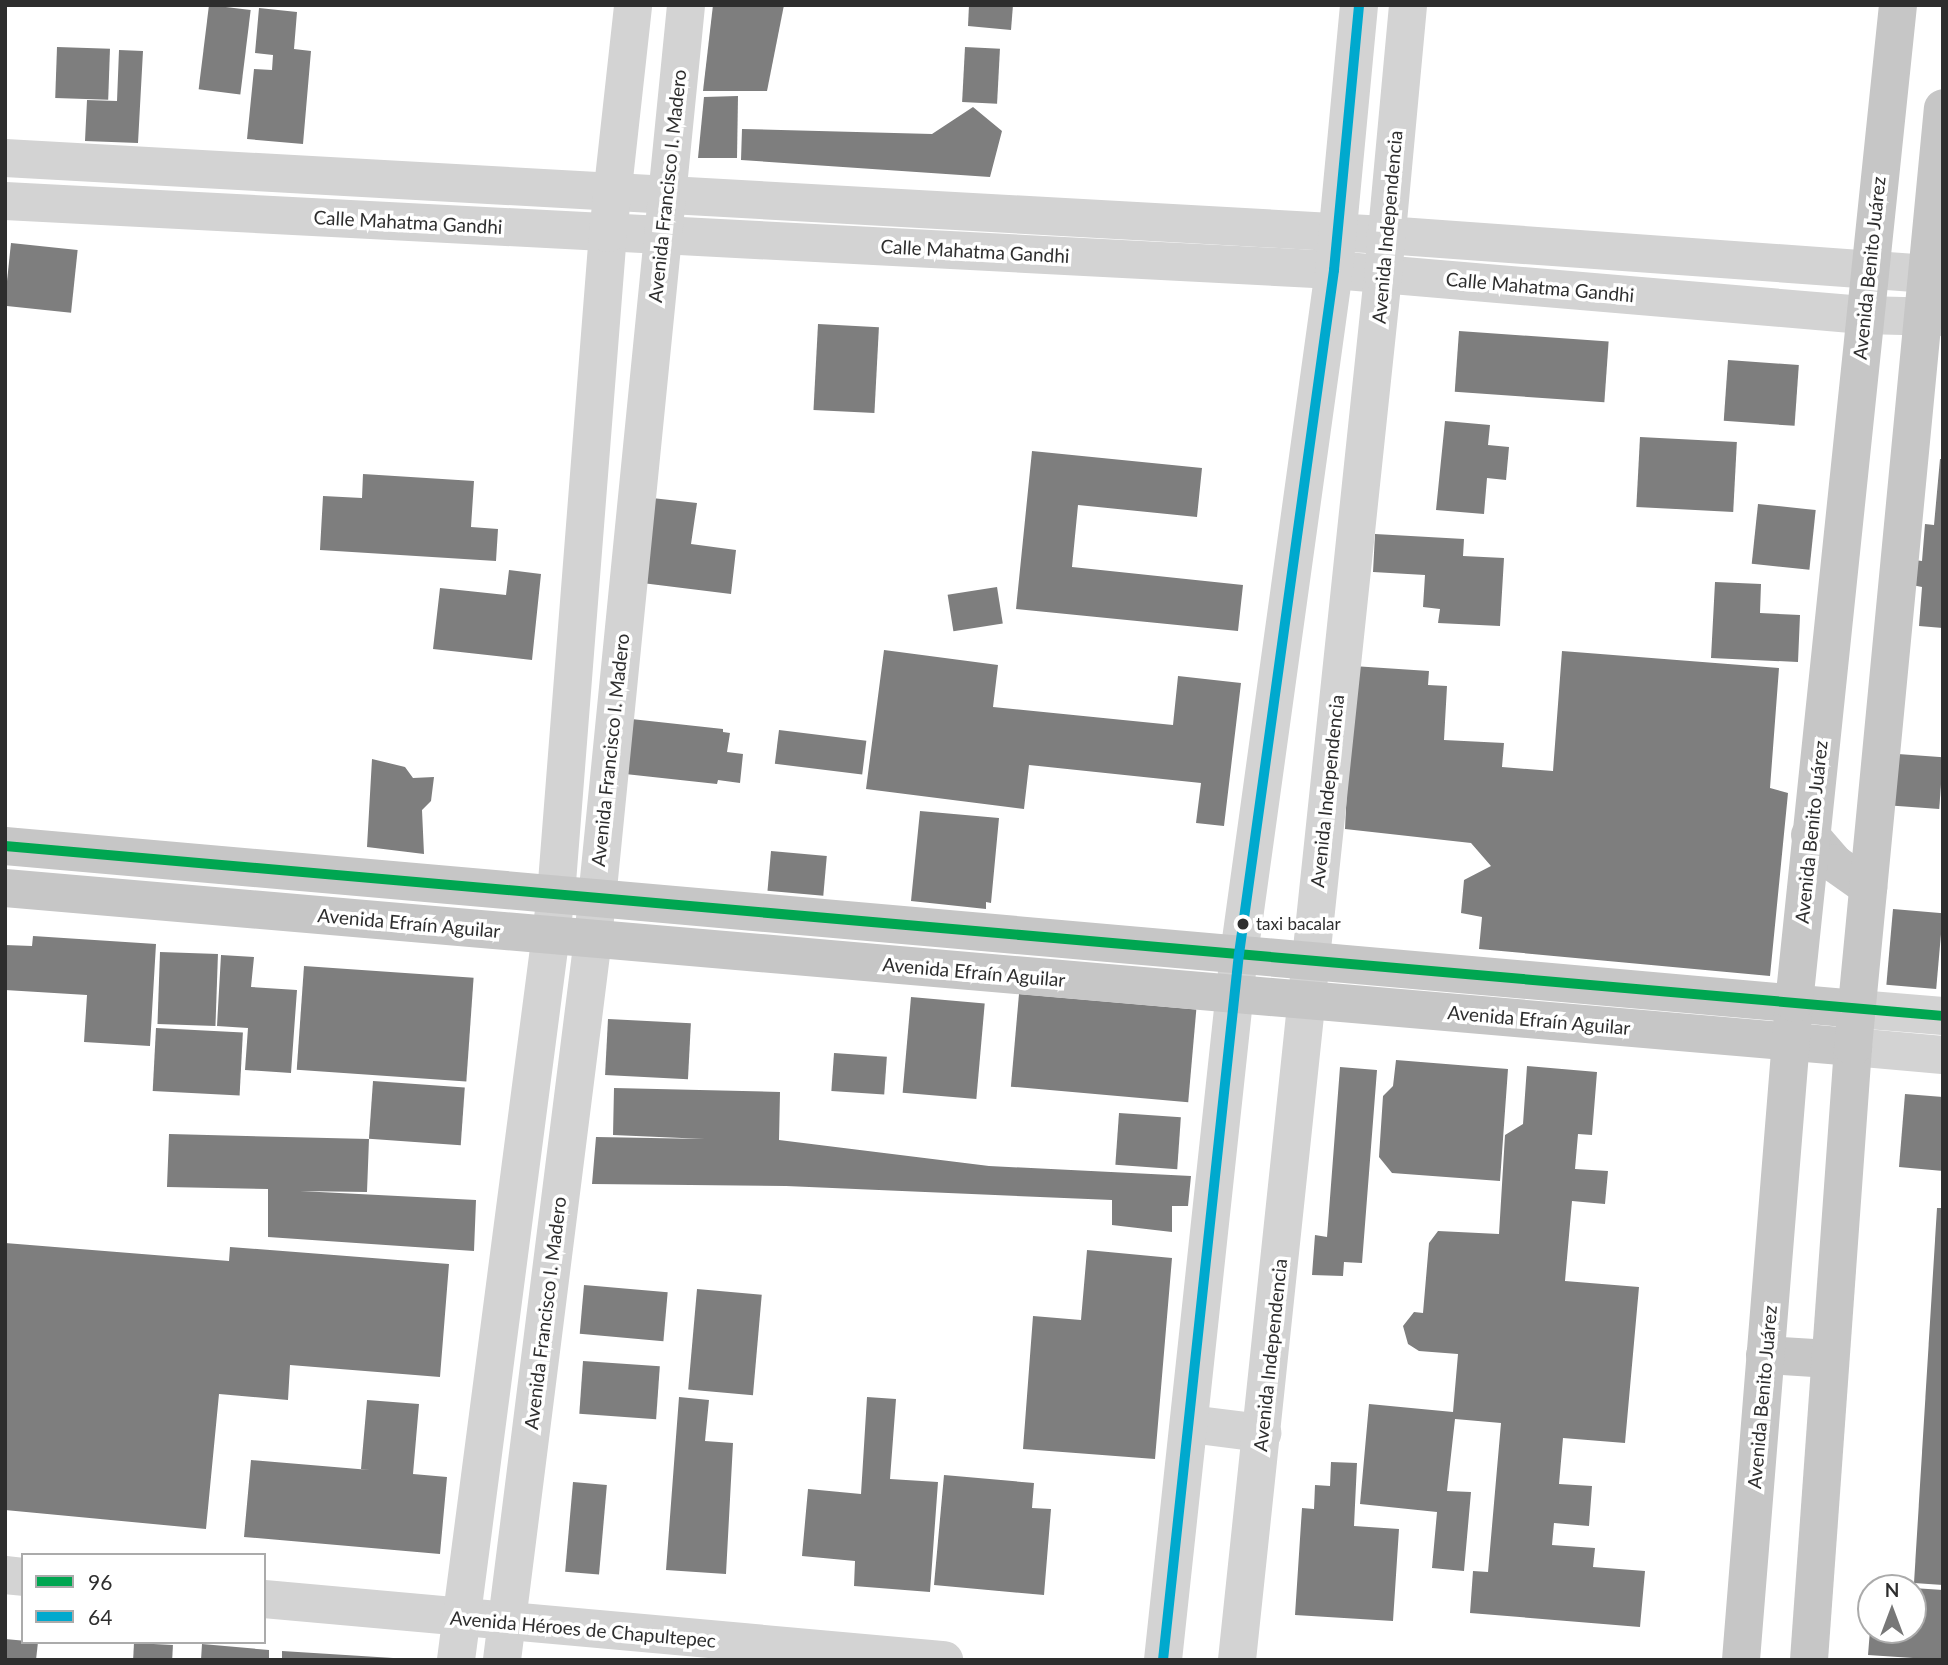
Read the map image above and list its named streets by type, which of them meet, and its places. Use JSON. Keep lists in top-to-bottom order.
{
  "streets": {
    "main road": ["Avenida Benito Juárez", "Avenida Efraín Aguilar"],
    "street": [
      "Avenida Francisco I. Madero",
      "Calle Mahatma Gandhi",
      "Avenida Independencia",
      "Avenida Héroes de Chapultepec"
    ]
  },
  "crossings": [
    ["Avenida Francisco I. Madero", "Calle Mahatma Gandhi"],
    ["Avenida Francisco I. Madero", "Avenida Efraín Aguilar"],
    ["Avenida Francisco I. Madero", "Avenida Héroes de Chapultepec"],
    ["Calle Mahatma Gandhi", "Avenida Independencia"],
    ["Calle Mahatma Gandhi", "Avenida Benito Juárez"],
    ["Avenida Independencia", "Avenida Efraín Aguilar"],
    ["Avenida Benito Juárez", "Avenida Efraín Aguilar"]
  ],
  "places": ["taxi bacalar"],
  "lines": ["transit line 64", "transit line 96"],
  "legend": ["96", "64"],
  "north": "top"
}
